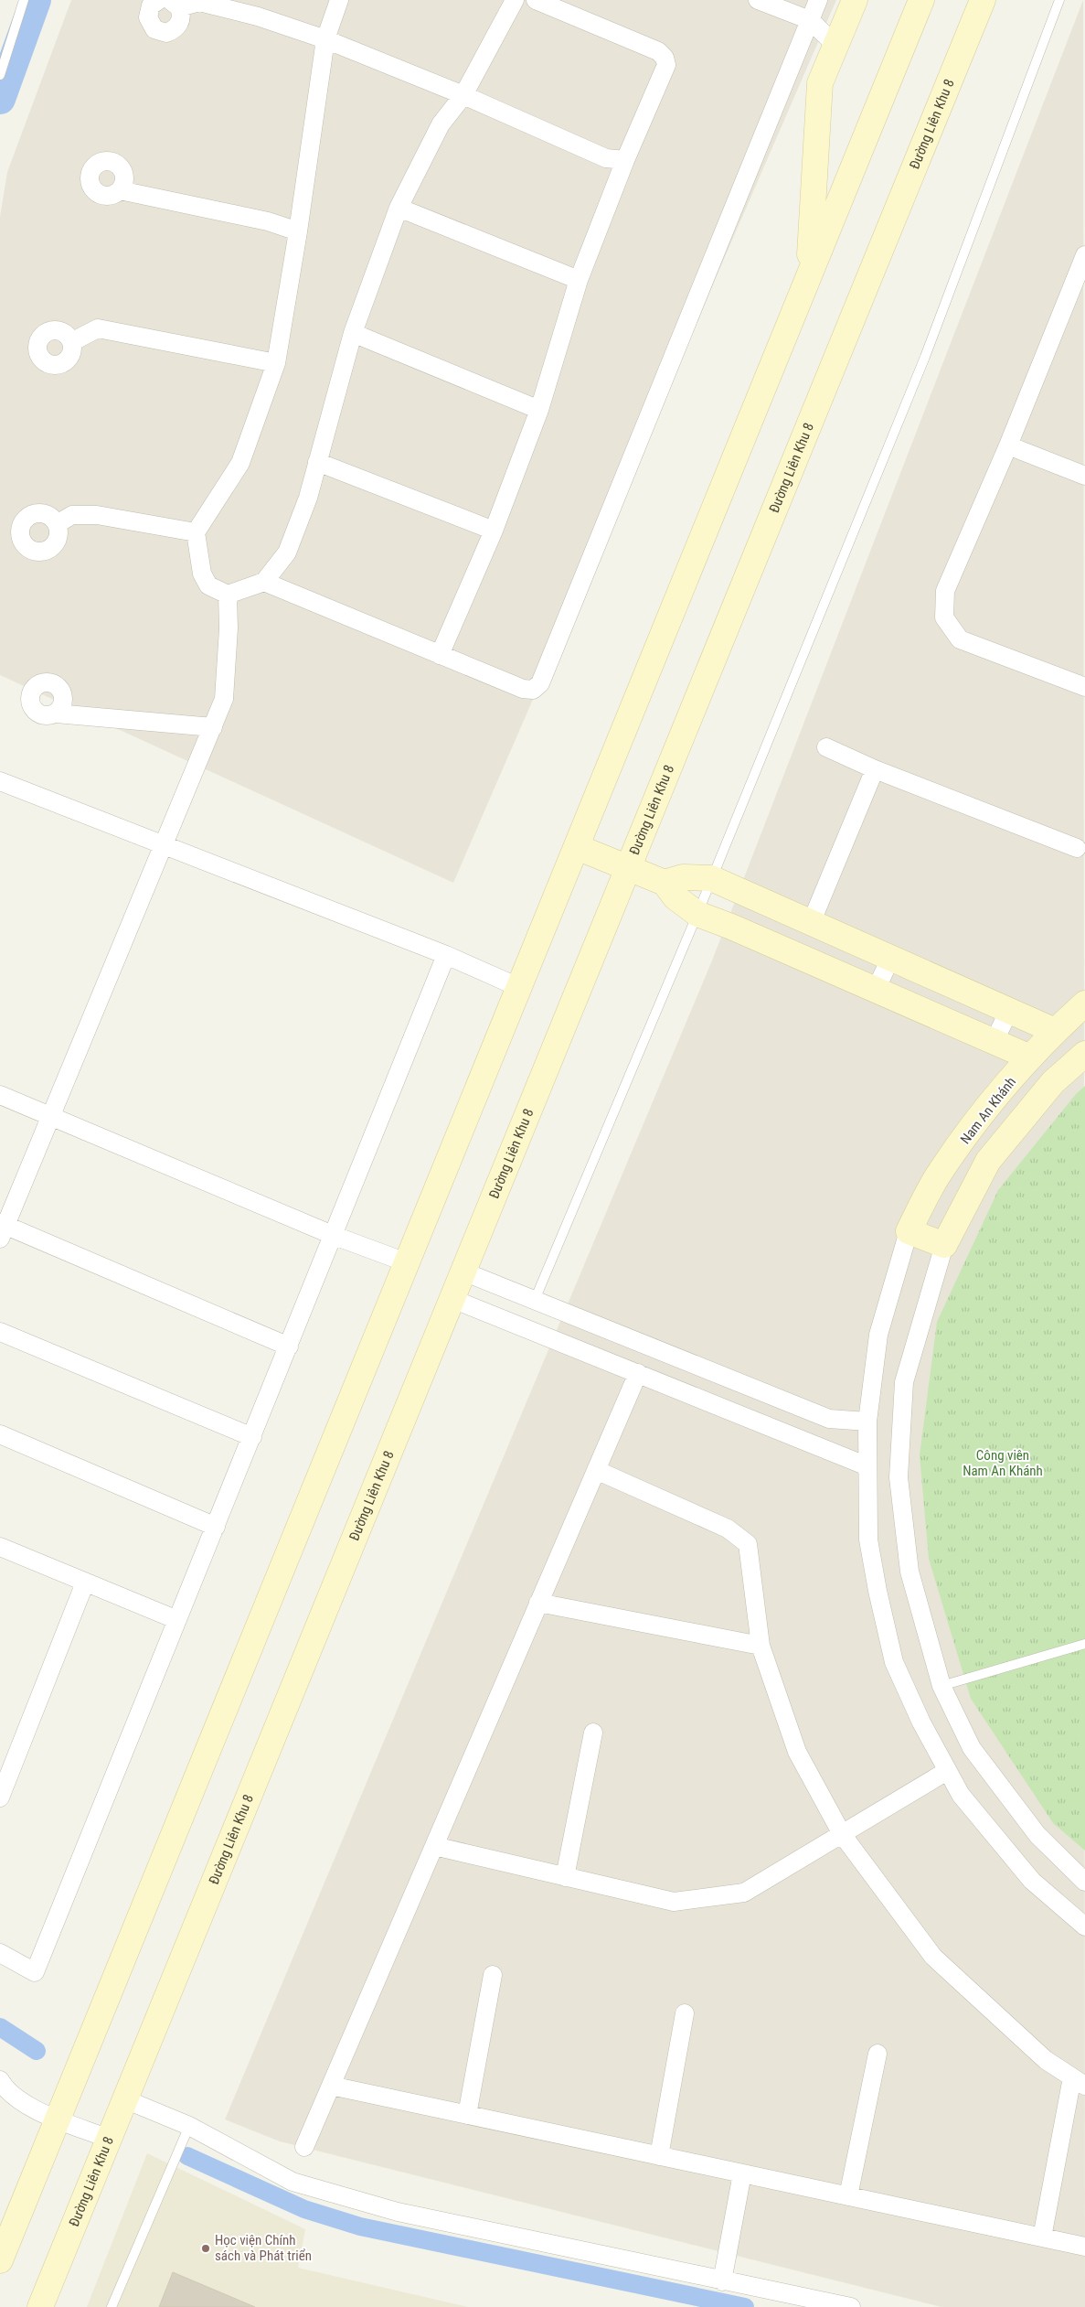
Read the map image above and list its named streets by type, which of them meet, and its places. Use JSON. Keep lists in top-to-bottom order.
{
  "streets": {
    "street": ["Đường Liên Khu 8", "Nam An Khánh"]
  },
  "parks": ["Công viên Nam An Khánh"],
  "places": ["Học viện Chính sách và Phát triển"]
}
